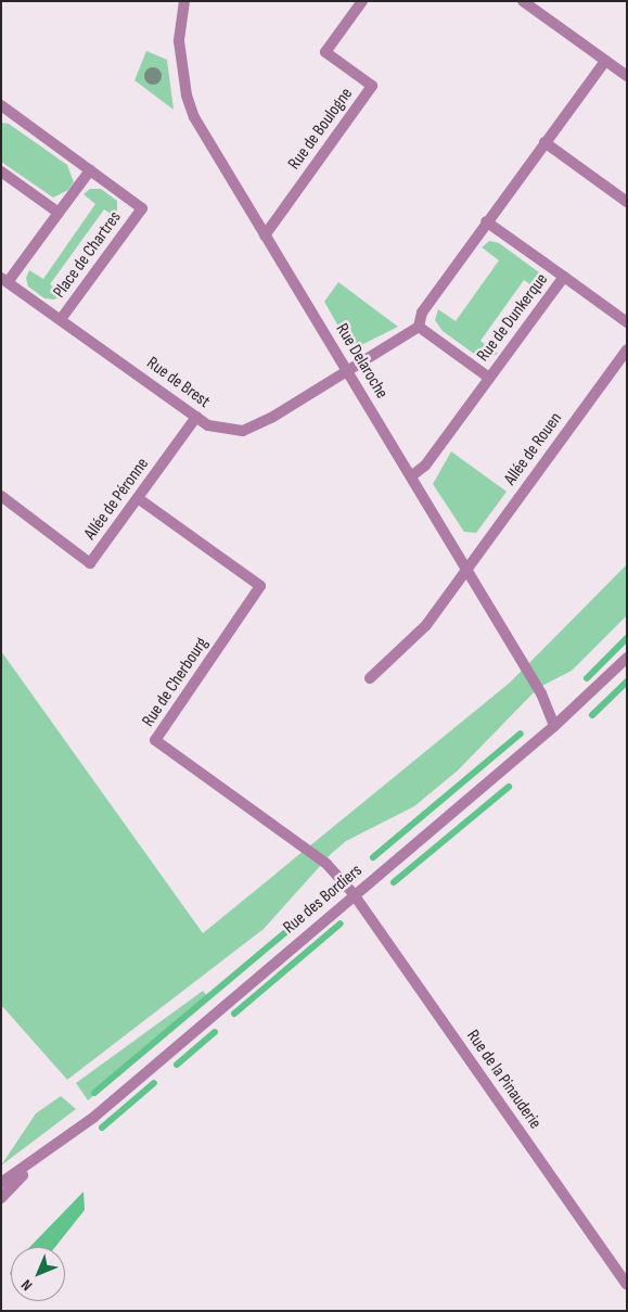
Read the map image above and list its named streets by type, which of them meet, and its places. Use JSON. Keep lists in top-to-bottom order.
{
  "streets": {
    "street": [
      "Rue de Boulogne",
      "Place de Chartres",
      "Rue de Dunkerque",
      "Rue Delaroche",
      "Rue de Brest",
      "Allée de Rouen",
      "Allée de Péronne",
      "Rue de Cherbourg",
      "Rue des Bordiers",
      "Rue de la Pinauderie"
    ]
  },
  "crossings": [
    ["Rue de Boulogne", "Rue Delaroche"],
    ["Place de Chartres", "Rue de Brest"],
    ["Rue de Dunkerque", "Rue Delaroche"],
    ["Rue Delaroche", "Rue de Brest"],
    ["Rue Delaroche", "Allée de Rouen"],
    ["Rue Delaroche", "Rue des Bordiers"],
    ["Rue de Brest", "Allée de Péronne"],
    ["Allée de Péronne", "Rue de Cherbourg"],
    ["Rue de Cherbourg", "Rue des Bordiers"],
    ["Rue de Cherbourg", "Rue de la Pinauderie"],
    ["Rue des Bordiers", "Rue de la Pinauderie"]
  ],
  "north": "bottom left"
}
